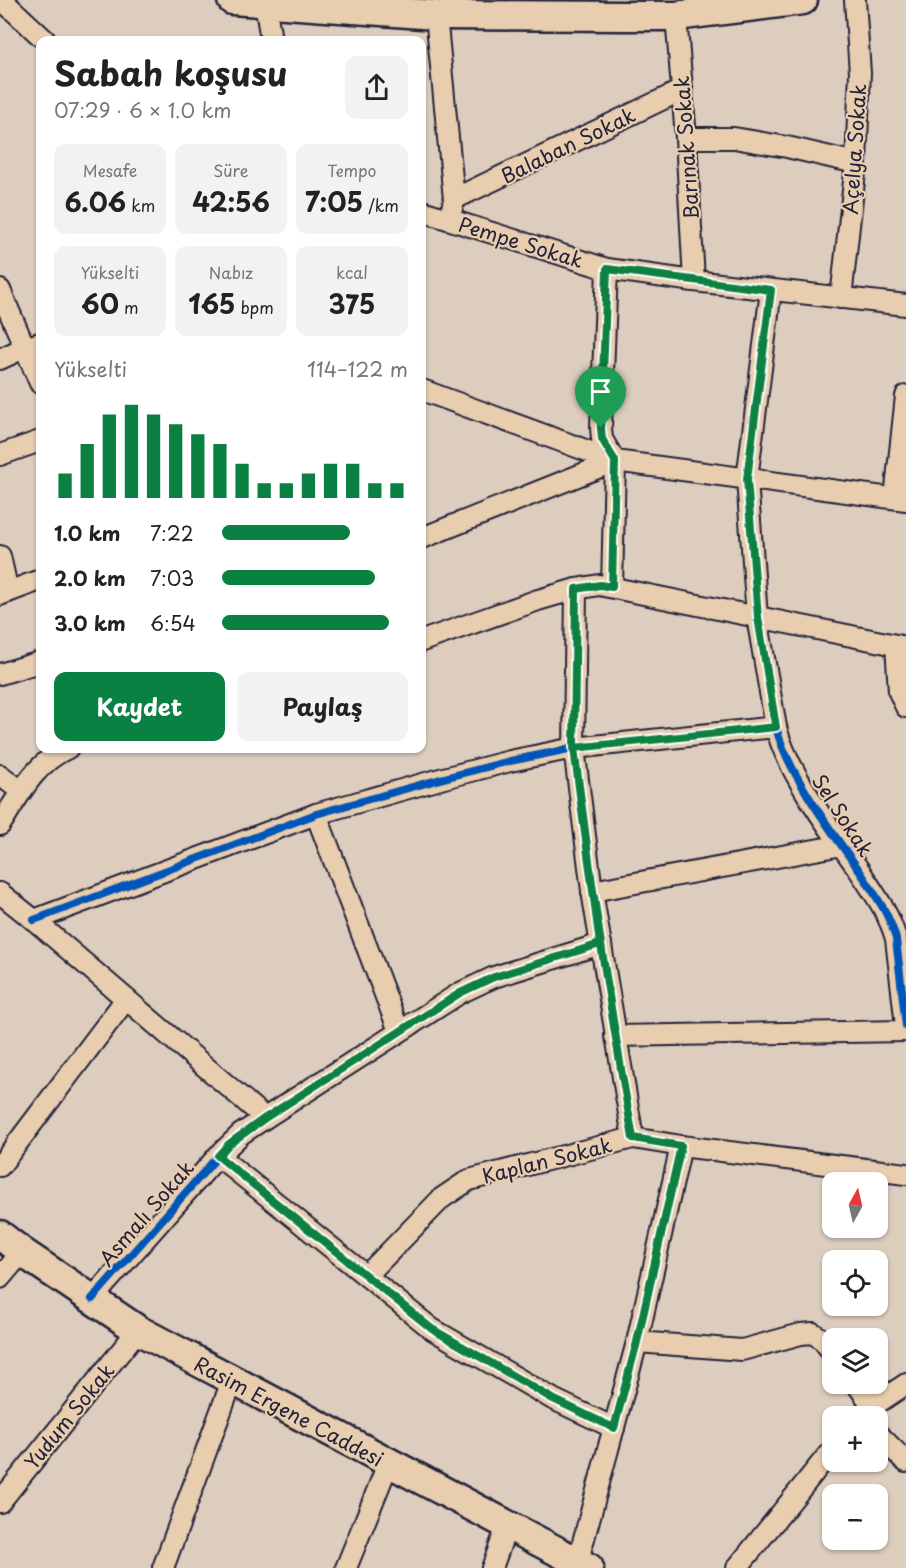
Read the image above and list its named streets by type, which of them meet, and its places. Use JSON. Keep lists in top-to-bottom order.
{
  "streets": {
    "main road": ["Rasim Ergene Caddesi"],
    "street": [
      "Balaban Sokak",
      "Barınak Sokak",
      "Açelya Sokak",
      "Pempe Sokak",
      "Sel Sokak",
      "Kaplan Sokak",
      "Asmalı Sokak",
      "Yudum Sokak"
    ]
  },
  "crossings": [
    ["Balaban Sokak", "Barınak Sokak"],
    ["Barınak Sokak", "Pempe Sokak"],
    ["Açelya Sokak", "Pempe Sokak"],
    ["Pempe Sokak", "Sel Sokak"],
    ["Asmalı Sokak", "Rasim Ergene Caddesi"],
    ["Rasim Ergene Caddesi", "Yudum Sokak"]
  ],
  "north": "top",
  "page": {
    "heading": ["Sabah koşusu", "07:29 · 6 × 1.0 km"],
    "stats": [
      ["Mesafe", "6.06 km"],
      ["Süre", "42:56"],
      ["Tempo", "7:05 /km"],
      ["Yükselti", "60 m"],
      ["Nabız", "165 bpm"],
      ["kcal", "375"]
    ],
    "chart": ["Yükselti", "114–122 m"],
    "list": [
      {
        "name": "1.0 km",
        "note": "7:22"
      },
      {
        "name": "2.0 km",
        "note": "7:03"
      },
      {
        "name": "3.0 km",
        "note": "6:54"
      }
    ],
    "buttons": ["Kaydet", "Paylaş"],
    "map_buttons": ["+", "−"]
  }
}
